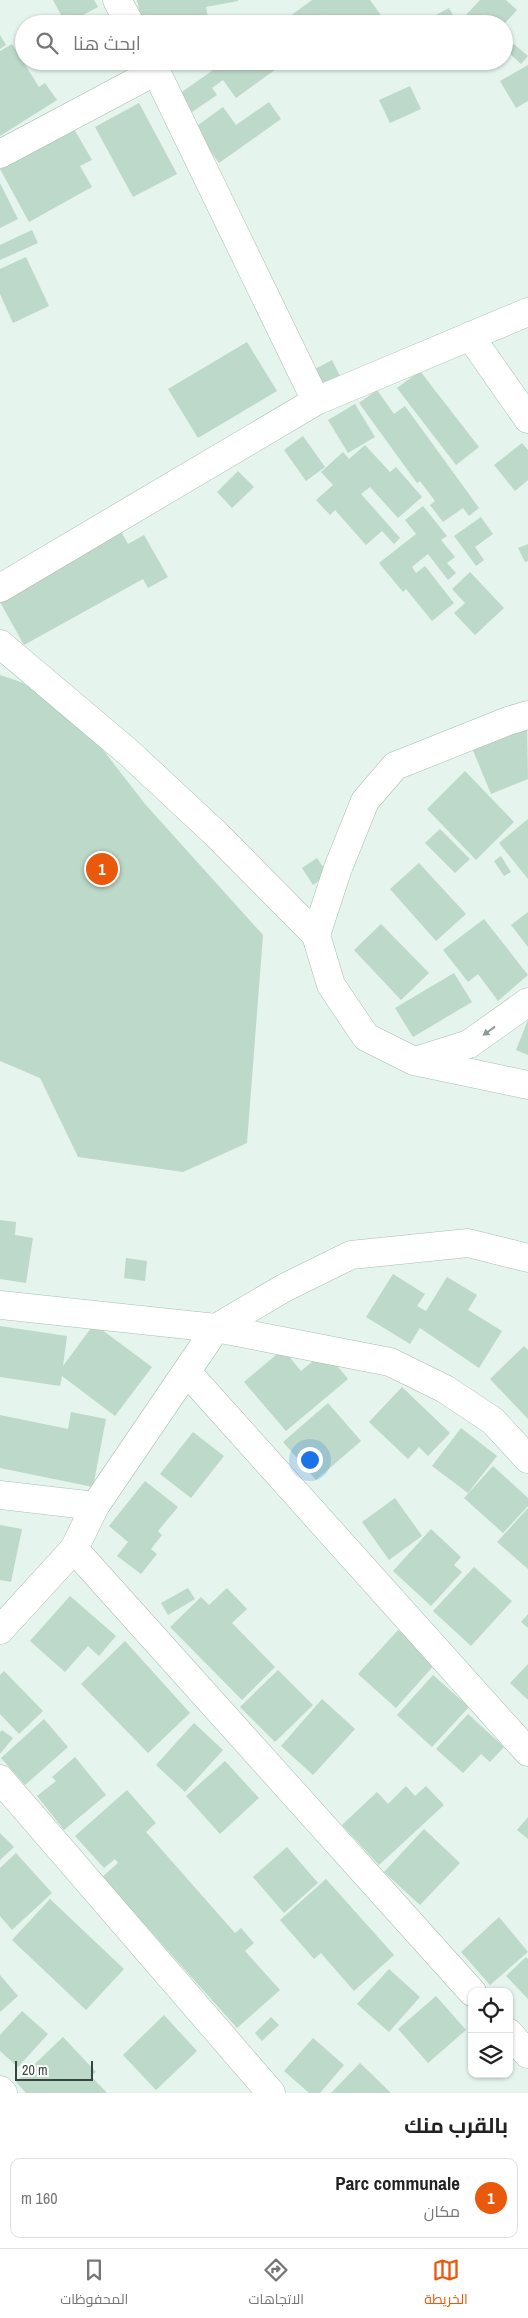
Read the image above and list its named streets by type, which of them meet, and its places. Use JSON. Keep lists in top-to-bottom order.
{
  "scale_bar": "20 m",
  "page": {
    "search": "ابحث هنا",
    "pins": "1",
    "scale": "20 m",
    "heading": "بالقرب منك",
    "list": [
      {
        "mark": "1",
        "name": "Parc communale",
        "note": "مكان",
        "value": "160 m"
      }
    ],
    "nav": ["الخريطة", "الاتجاهات", "المحفوظات"]
  }
}
